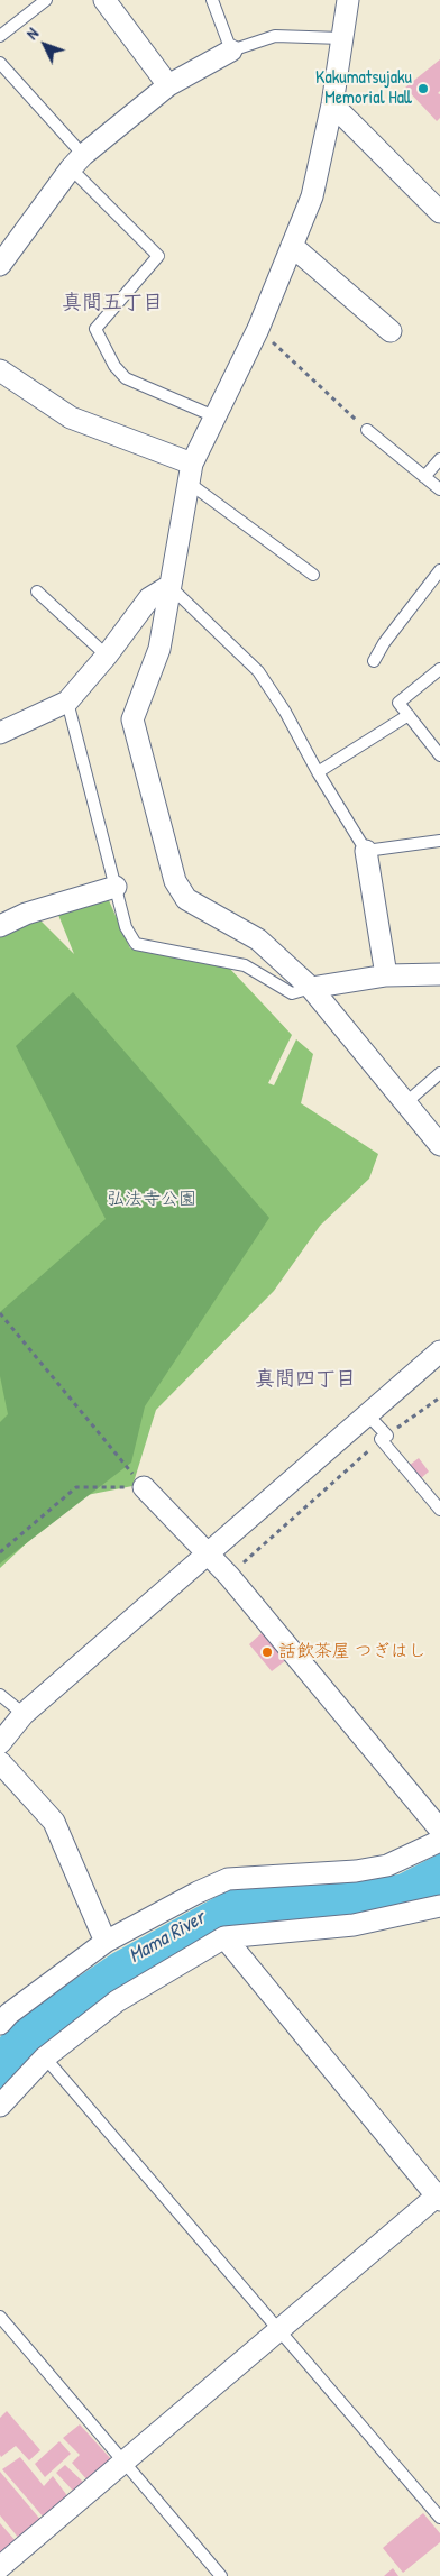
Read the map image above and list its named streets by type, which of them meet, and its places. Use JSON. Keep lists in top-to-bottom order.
{
  "districts": ["真間五丁目", "真間四丁目"],
  "water": ["Mama River"],
  "parks": ["弘法寺公園"],
  "places": ["Kakumatsujaku Memorial Hall", "話飲茶屋 つぎはし"],
  "north": "top left"
}
